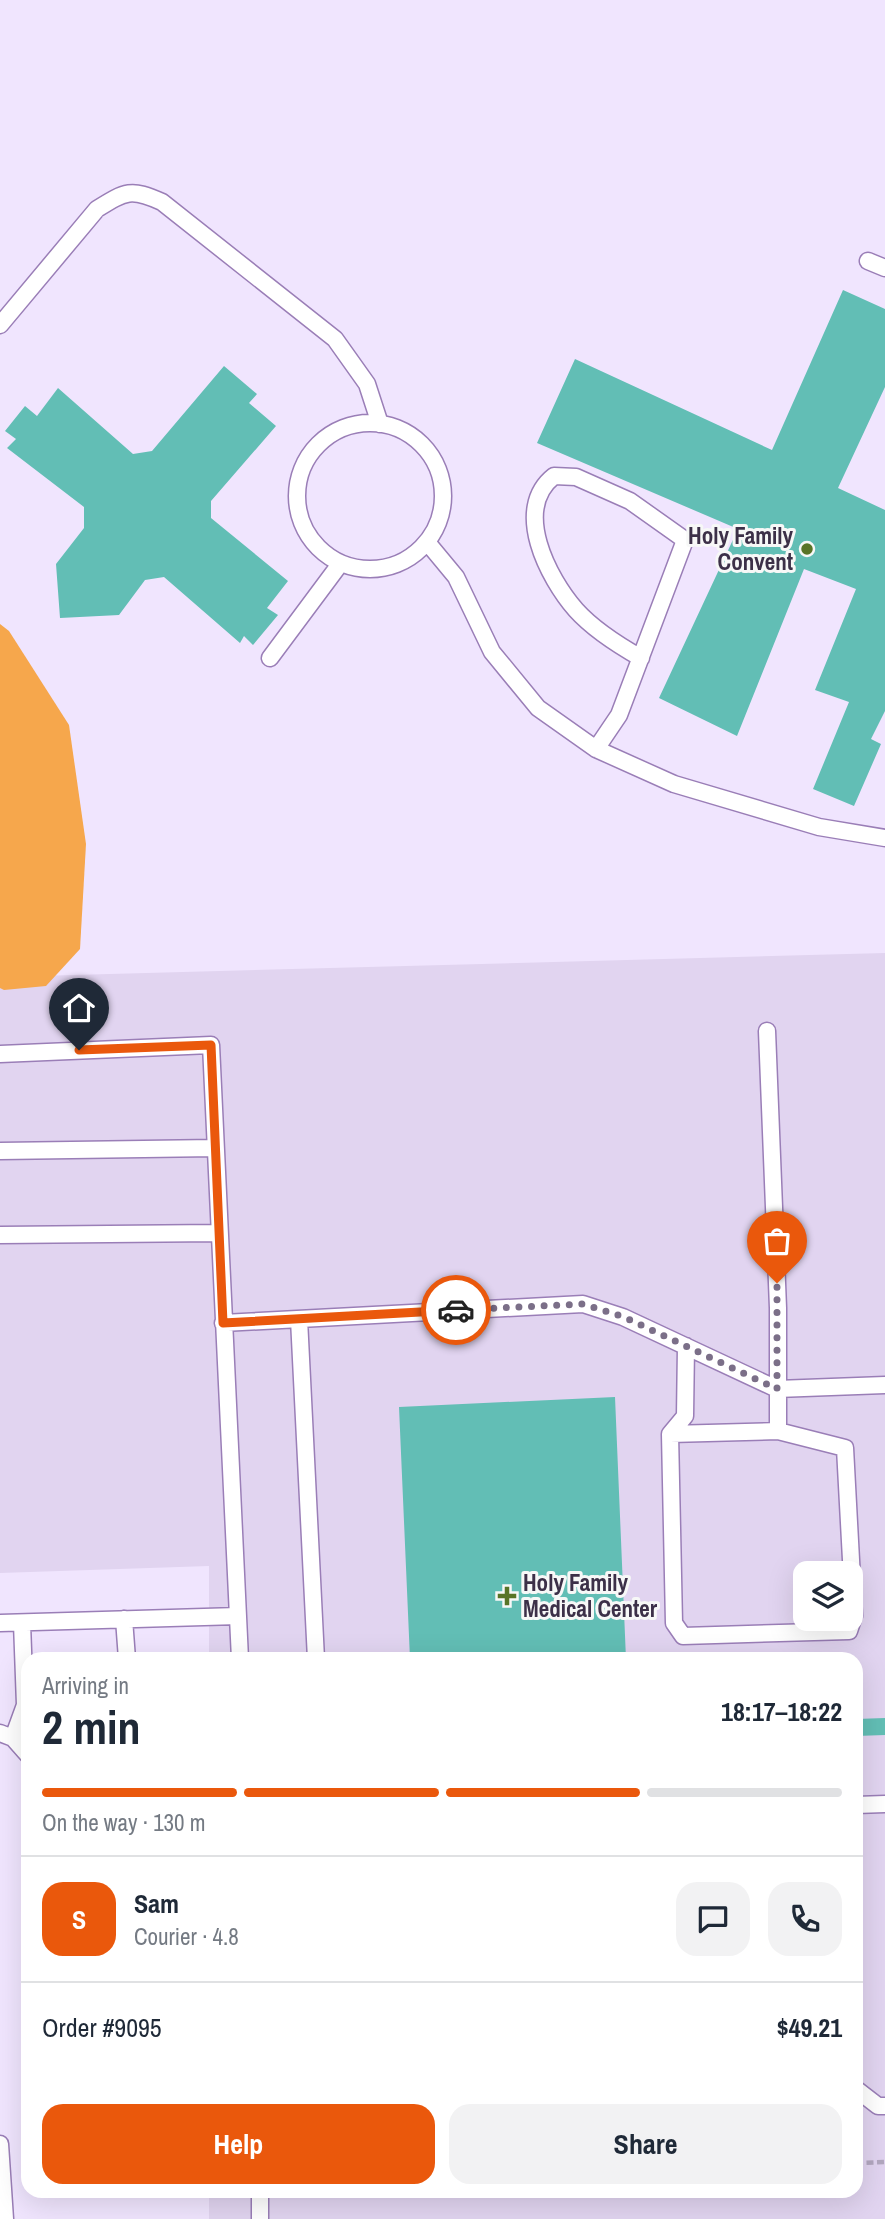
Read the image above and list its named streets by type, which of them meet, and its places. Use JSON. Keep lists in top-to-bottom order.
{
  "places": {
    "other": ["Holy Family Convent"],
    "health": ["Holy Family Medical Center"]
  },
  "page": {
    "heading": ["2 min", "Arriving in", "18:17–18:22"],
    "panel": [
      "Sam",
      "Courier · 4.8",
      "Order #9095",
      "$49.21"
    ],
    "bar": "On the way · 130 m",
    "round": "S",
    "buttons": ["Help", "Share"]
  }
}
